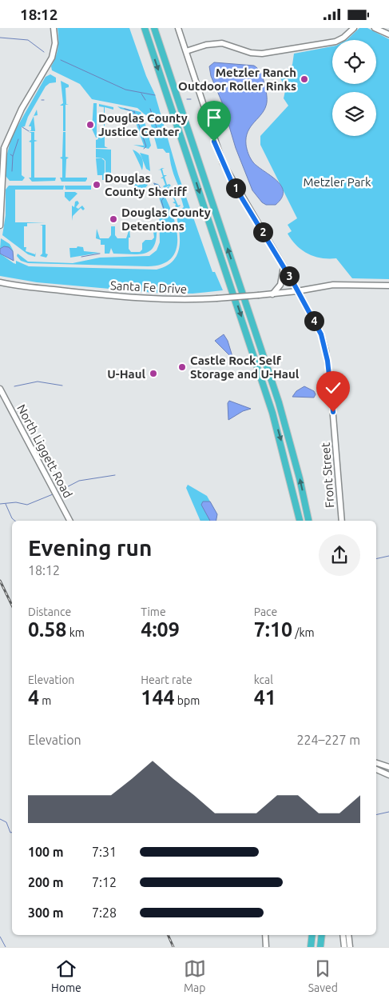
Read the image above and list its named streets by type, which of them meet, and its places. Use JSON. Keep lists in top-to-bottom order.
{
  "streets": {
    "main road": ["Santa Fe Drive", "North Liggett Road", "Front Street"]
  },
  "crossings": [
    ["Santa Fe Drive", "Front Street"]
  ],
  "parks": ["Metzler Park"],
  "places": [
    "Metzler Ranch Outdoor Roller Rinks",
    "Douglas County Justice Center",
    "Douglas County Sheriff",
    "Douglas County Detentions",
    "Castle Rock Self Storage and U-Haul",
    "U-Haul"
  ],
  "page": {
    "status": "18:12",
    "pins": [
      "1",
      "2",
      "3",
      "4"
    ],
    "heading": ["Evening run", "18:12"],
    "stats": [
      ["Distance", "0.58 km"],
      ["Time", "4:09"],
      ["Pace", "7:10 /km"],
      ["Elevation", "4 m"],
      ["Heart rate", "144 bpm"],
      ["kcal", "41"]
    ],
    "chart": ["Elevation", "224–227 m"],
    "list": [
      {
        "name": "100 m",
        "note": "7:31"
      },
      {
        "name": "200 m",
        "note": "7:12"
      },
      {
        "name": "300 m",
        "note": "7:28"
      }
    ],
    "tabs": ["Home", "Map", "Saved"]
  }
}
